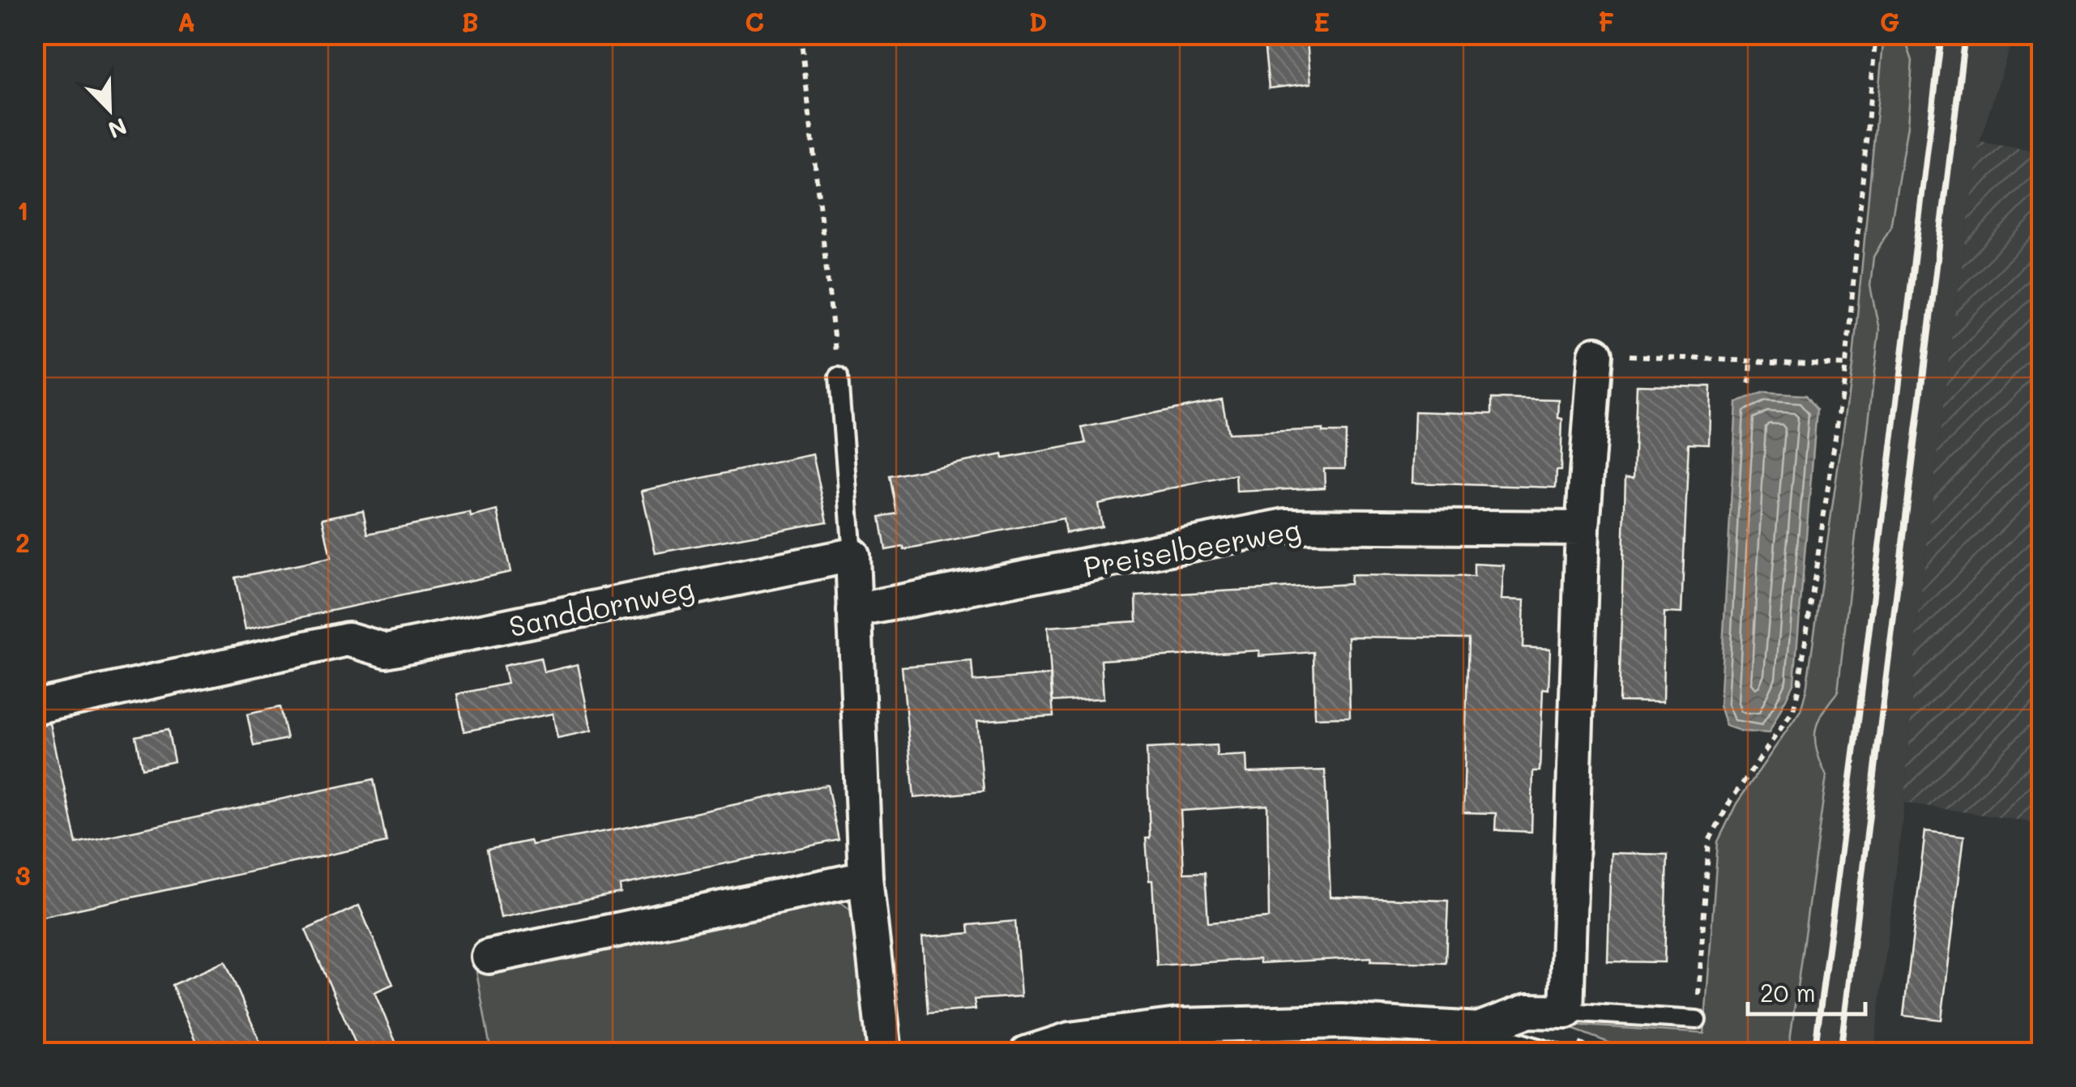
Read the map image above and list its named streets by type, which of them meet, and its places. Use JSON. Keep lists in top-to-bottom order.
{
  "streets": {
    "street": ["Preiselbeerweg", "Sanddornweg"]
  },
  "scale_bar": "20 m",
  "north": "bottom right",
  "grid": {
    "columns": [
      "A",
      "B",
      "C",
      "D",
      "E",
      "F",
      "G"
    ],
    "rows": ["1", "2", "3"]
  }
}
